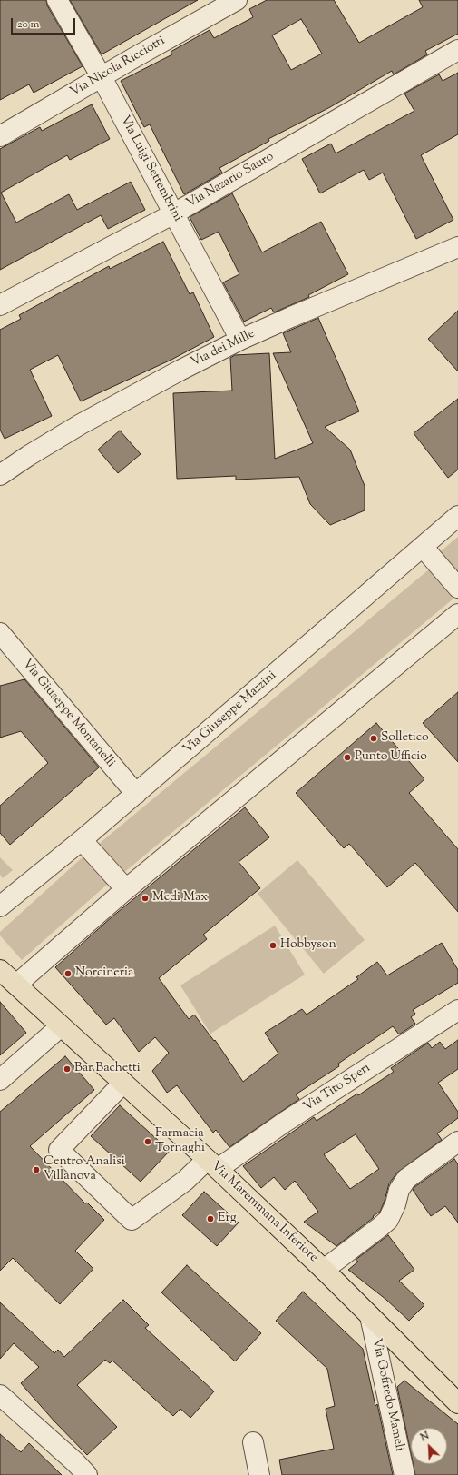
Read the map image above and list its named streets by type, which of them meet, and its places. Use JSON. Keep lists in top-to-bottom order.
{
  "streets": {
    "main road": ["Via Maremmana Inferiore"],
    "street": [
      "Via Nicola Ricciotti",
      "Via Luigi Settembrini",
      "Via Nazario Sauro",
      "Via dei Mille",
      "Via Giuseppe Mazzini",
      "Via Giuseppe Montanelli",
      "Via Tito Speri",
      "Via Goffredo Mameli"
    ]
  },
  "crossings": [
    ["Via Nicola Ricciotti", "Via Luigi Settembrini"],
    ["Via Luigi Settembrini", "Via Nazario Sauro"],
    ["Via Luigi Settembrini", "Via dei Mille"],
    ["Via Giuseppe Mazzini", "Via Giuseppe Montanelli"],
    ["Via Tito Speri", "Via Maremmana Inferiore"],
    ["Via Maremmana Inferiore", "Via Goffredo Mameli"]
  ],
  "places": [
    "Solletico",
    "Punto Ufficio",
    "Medi Max",
    "Hobbyson",
    "Norcineria",
    "Bar Bachetti",
    "Farmacia Tornaghi",
    "Centro Analisi Villanova",
    "Erg"
  ],
  "scale_bar": "20 m",
  "north": "top left"
}
